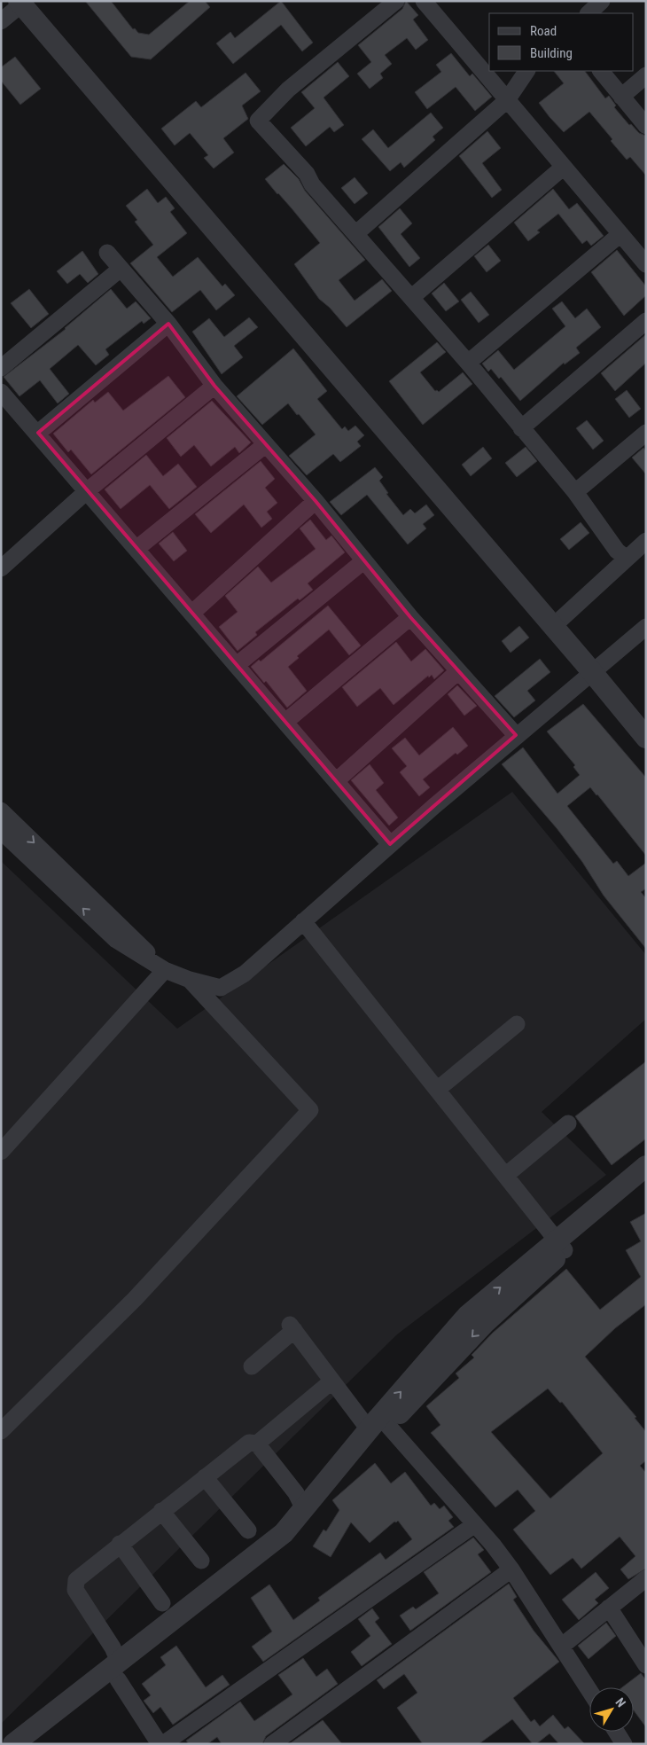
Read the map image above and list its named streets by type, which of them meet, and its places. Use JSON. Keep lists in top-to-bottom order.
{
  "legend": ["Road", "Building"],
  "north": "top right"
}
